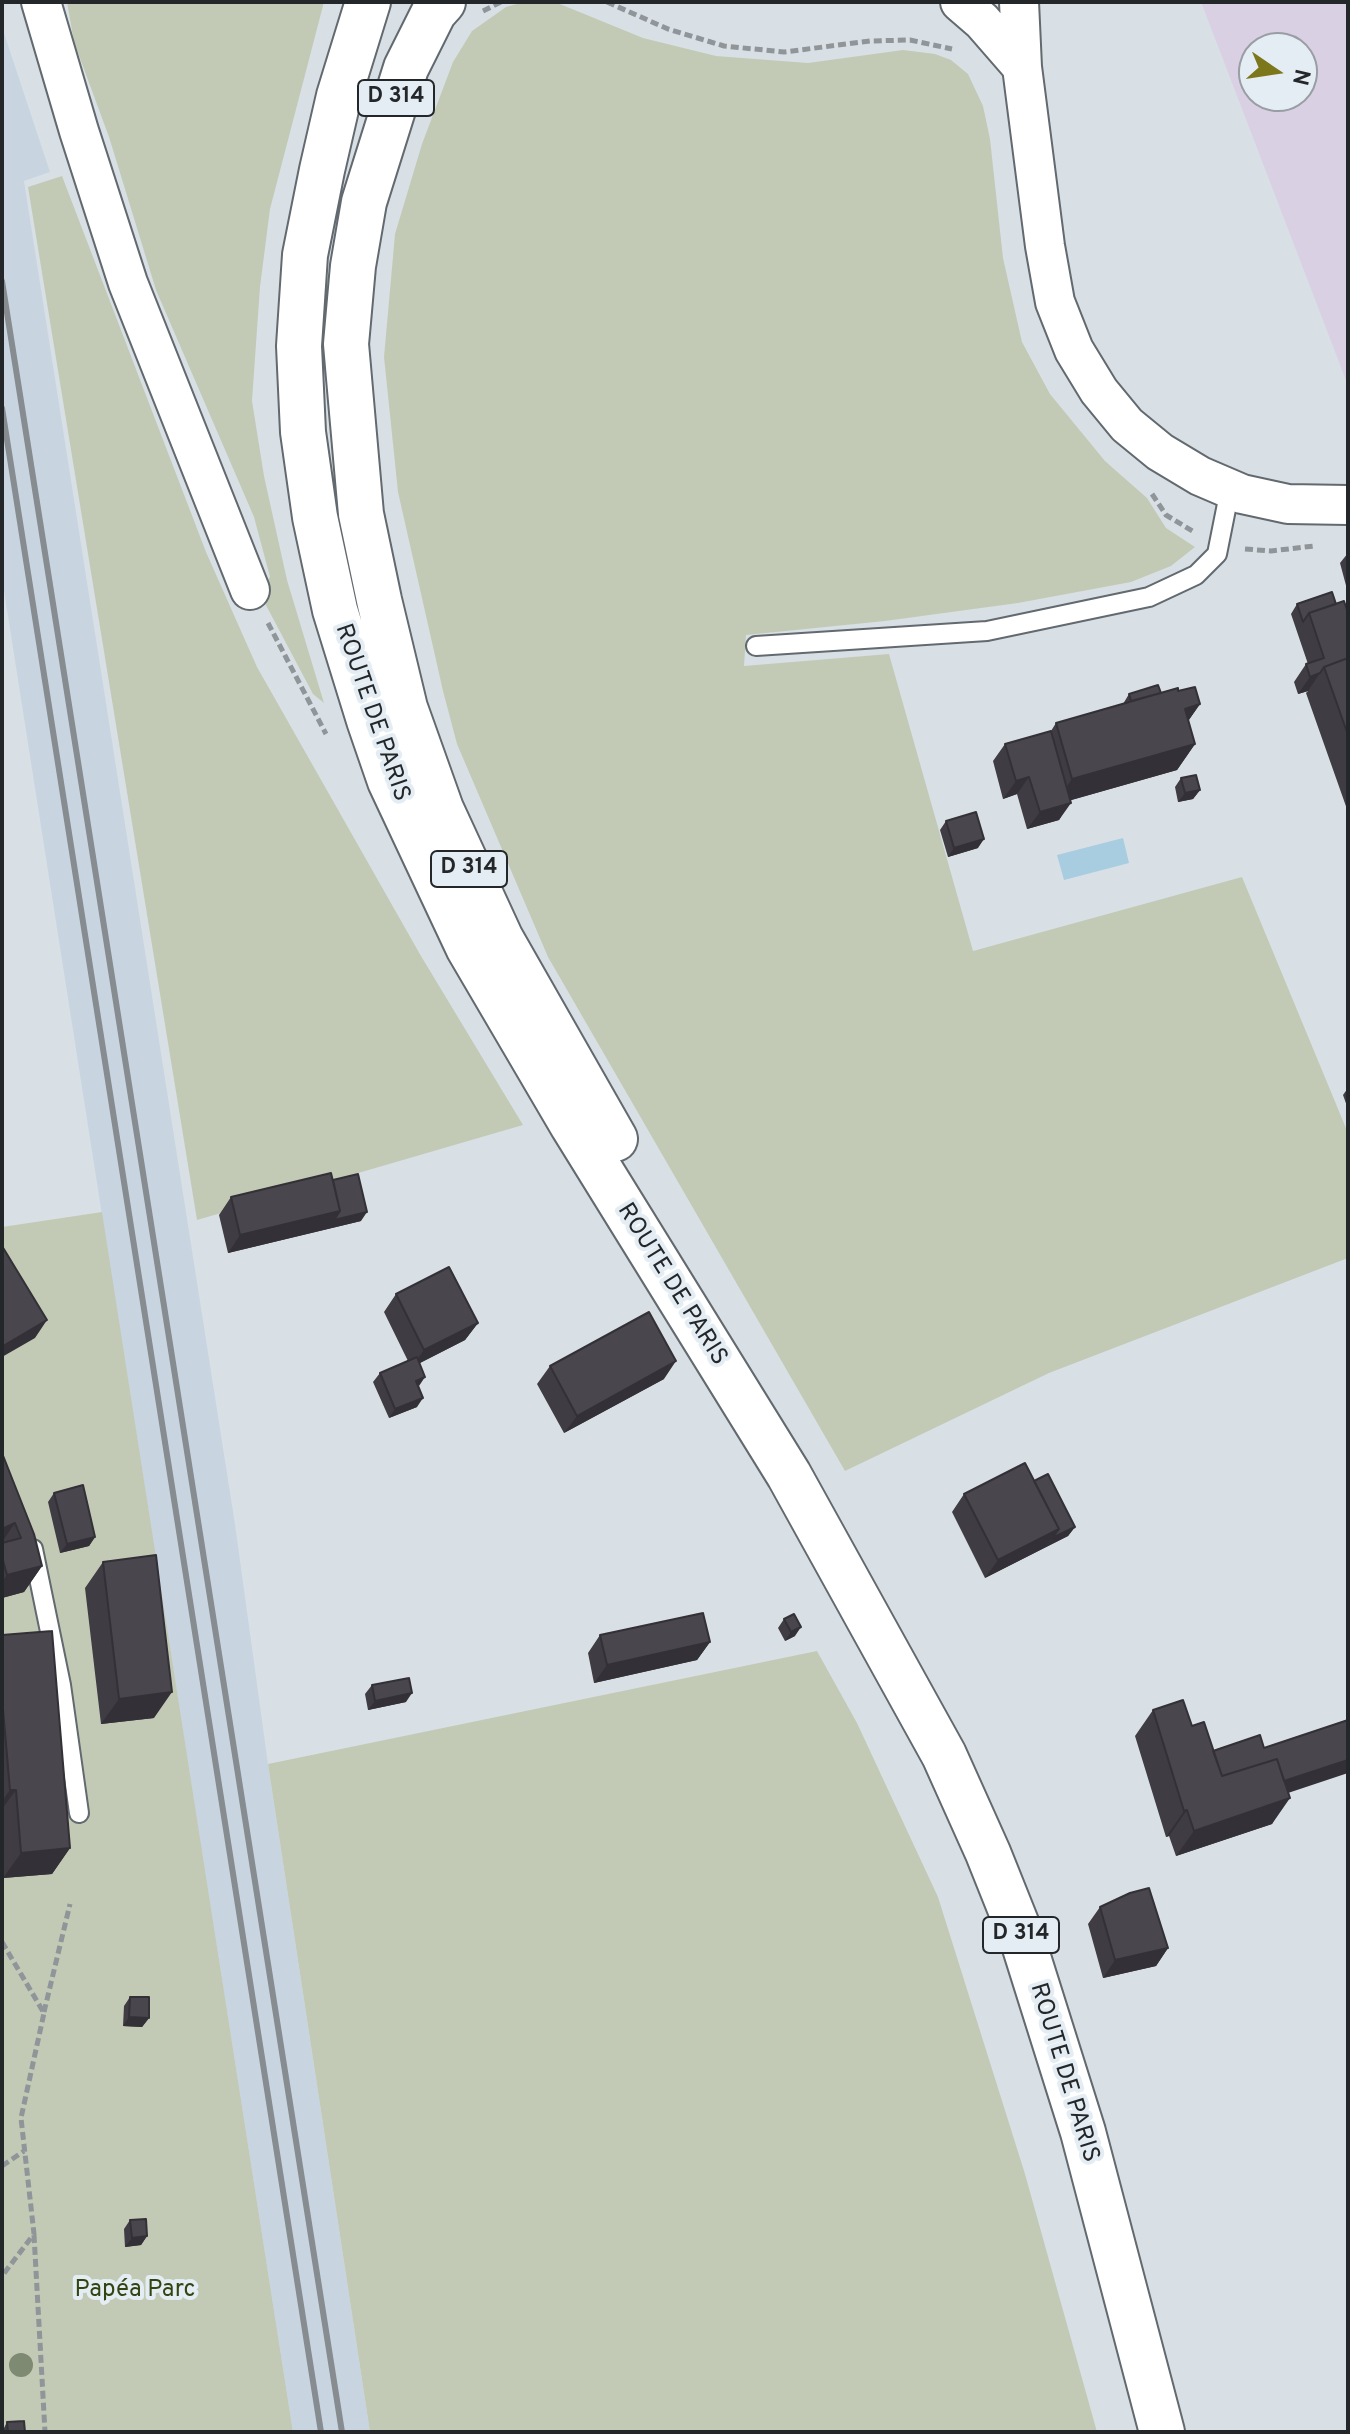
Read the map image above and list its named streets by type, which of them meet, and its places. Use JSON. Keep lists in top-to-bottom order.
{
  "streets": {
    "main road": ["D 314", "ROUTE DE PARIS"]
  },
  "parks": ["Papéa Parc"],
  "north": "right"
}
